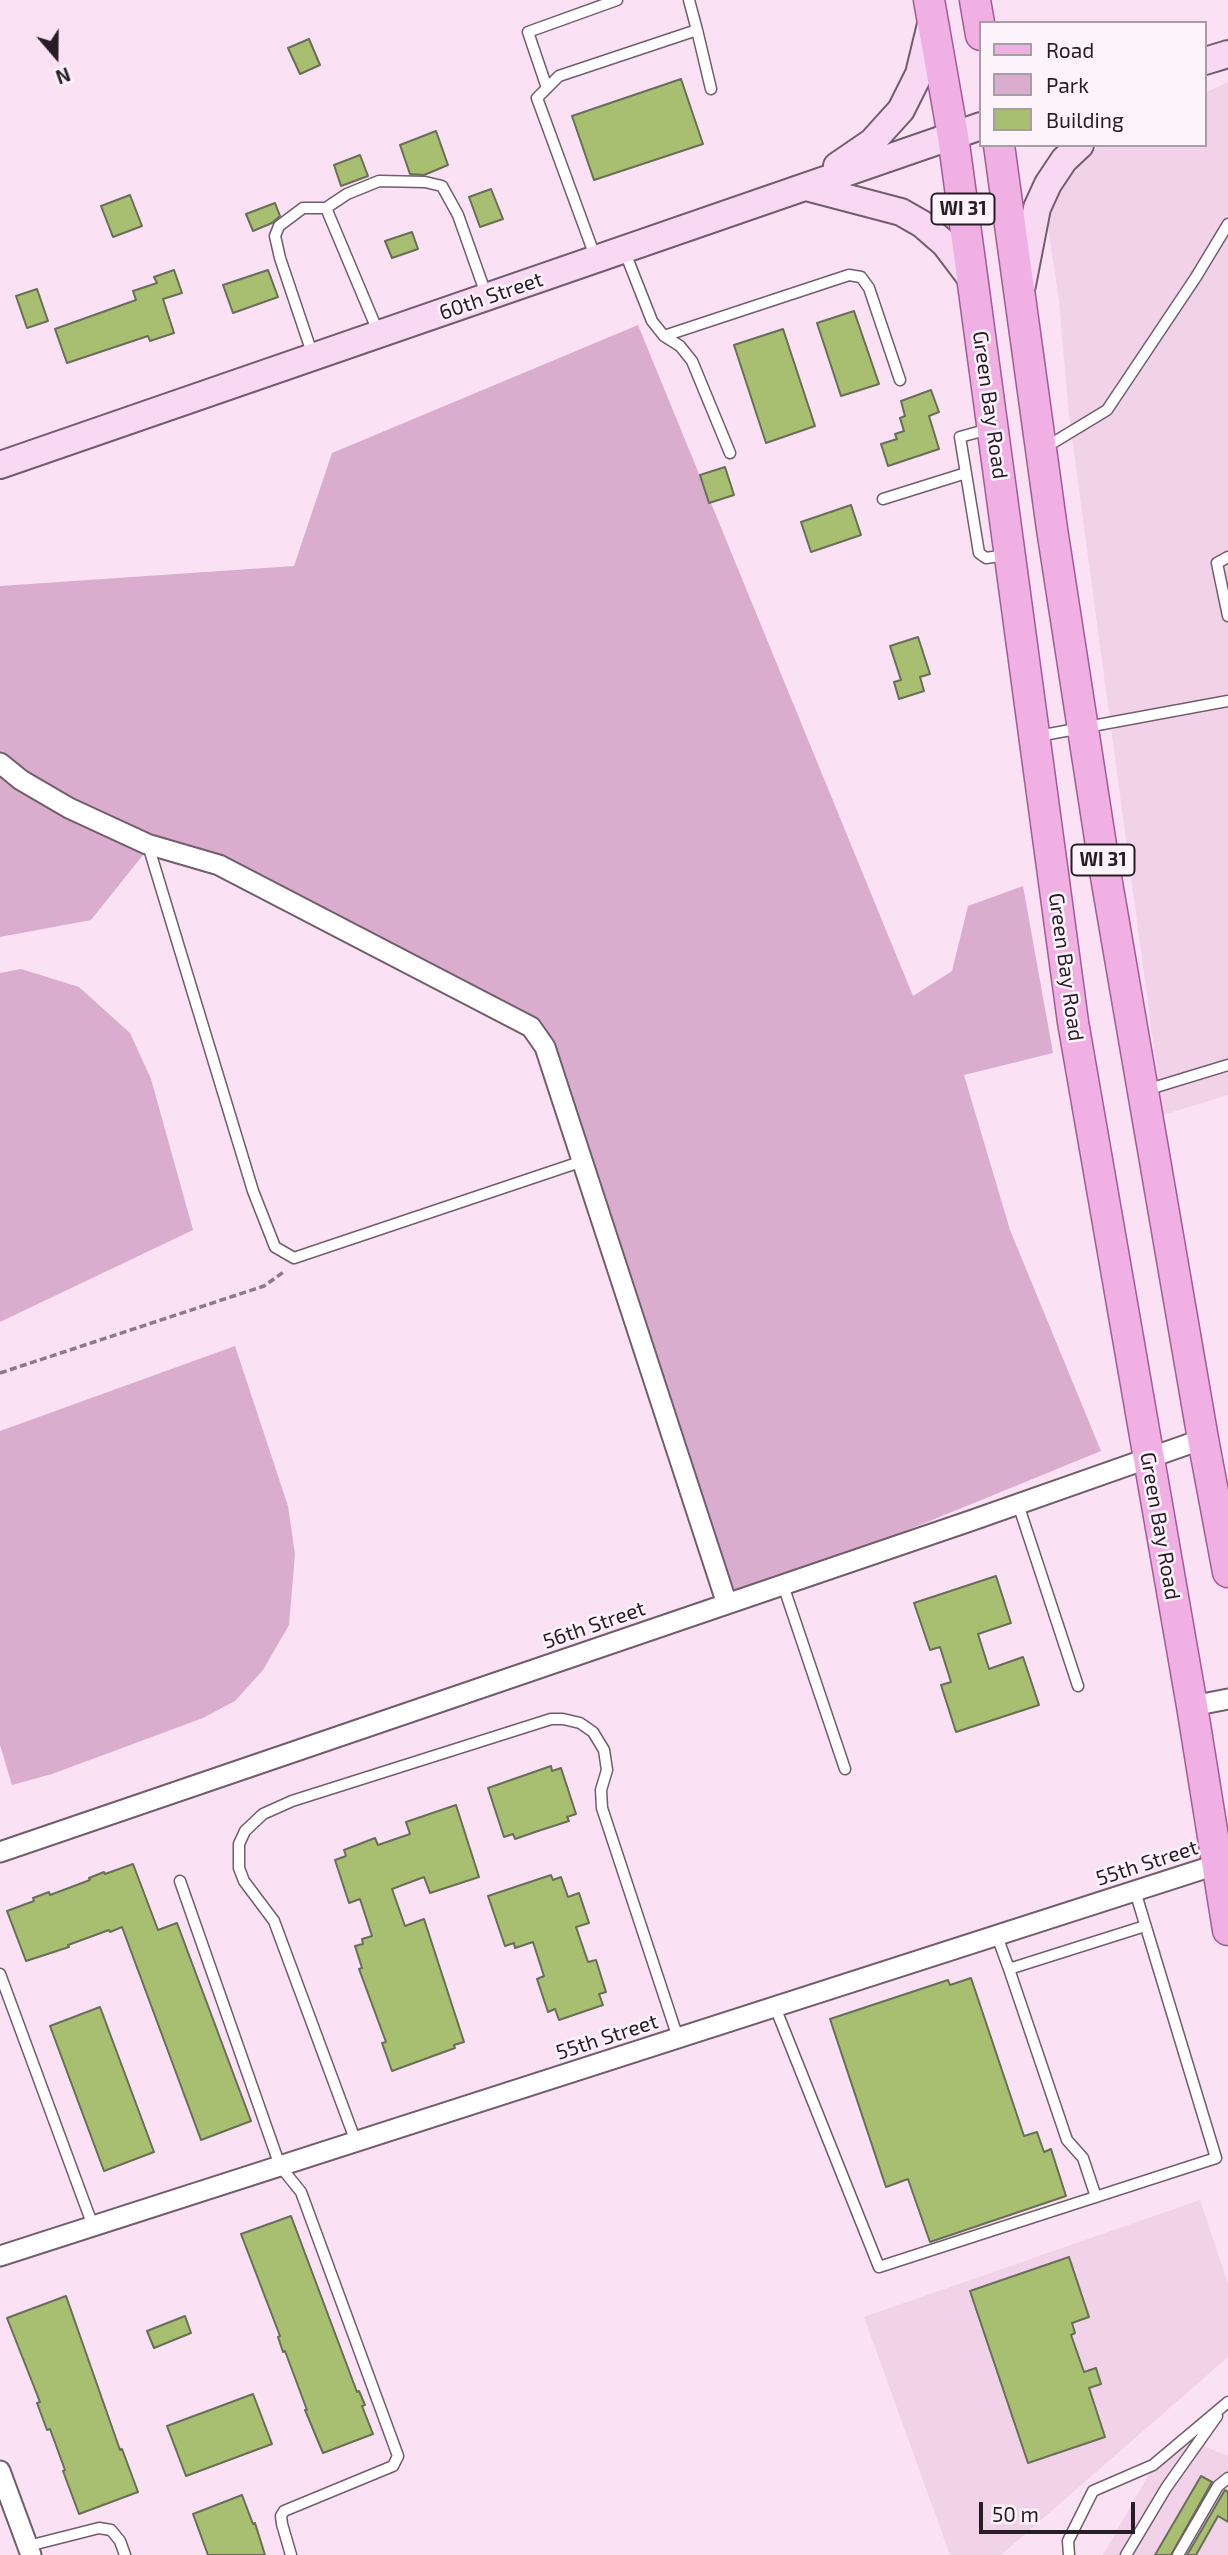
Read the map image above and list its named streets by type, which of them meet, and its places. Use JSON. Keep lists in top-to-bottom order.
{
  "streets": {
    "main road": ["WI 31", "Green Bay Road"],
    "street": ["60th Street", "56th Street", "55th Street"]
  },
  "crossings": [
    ["WI 31", "56th Street"],
    ["60th Street", "Green Bay Road"],
    ["Green Bay Road", "56th Street"],
    ["Green Bay Road", "55th Street"]
  ],
  "legend": ["Road", "Park", "Building"],
  "scale_bar": "50 m",
  "north": "bottom"
}
